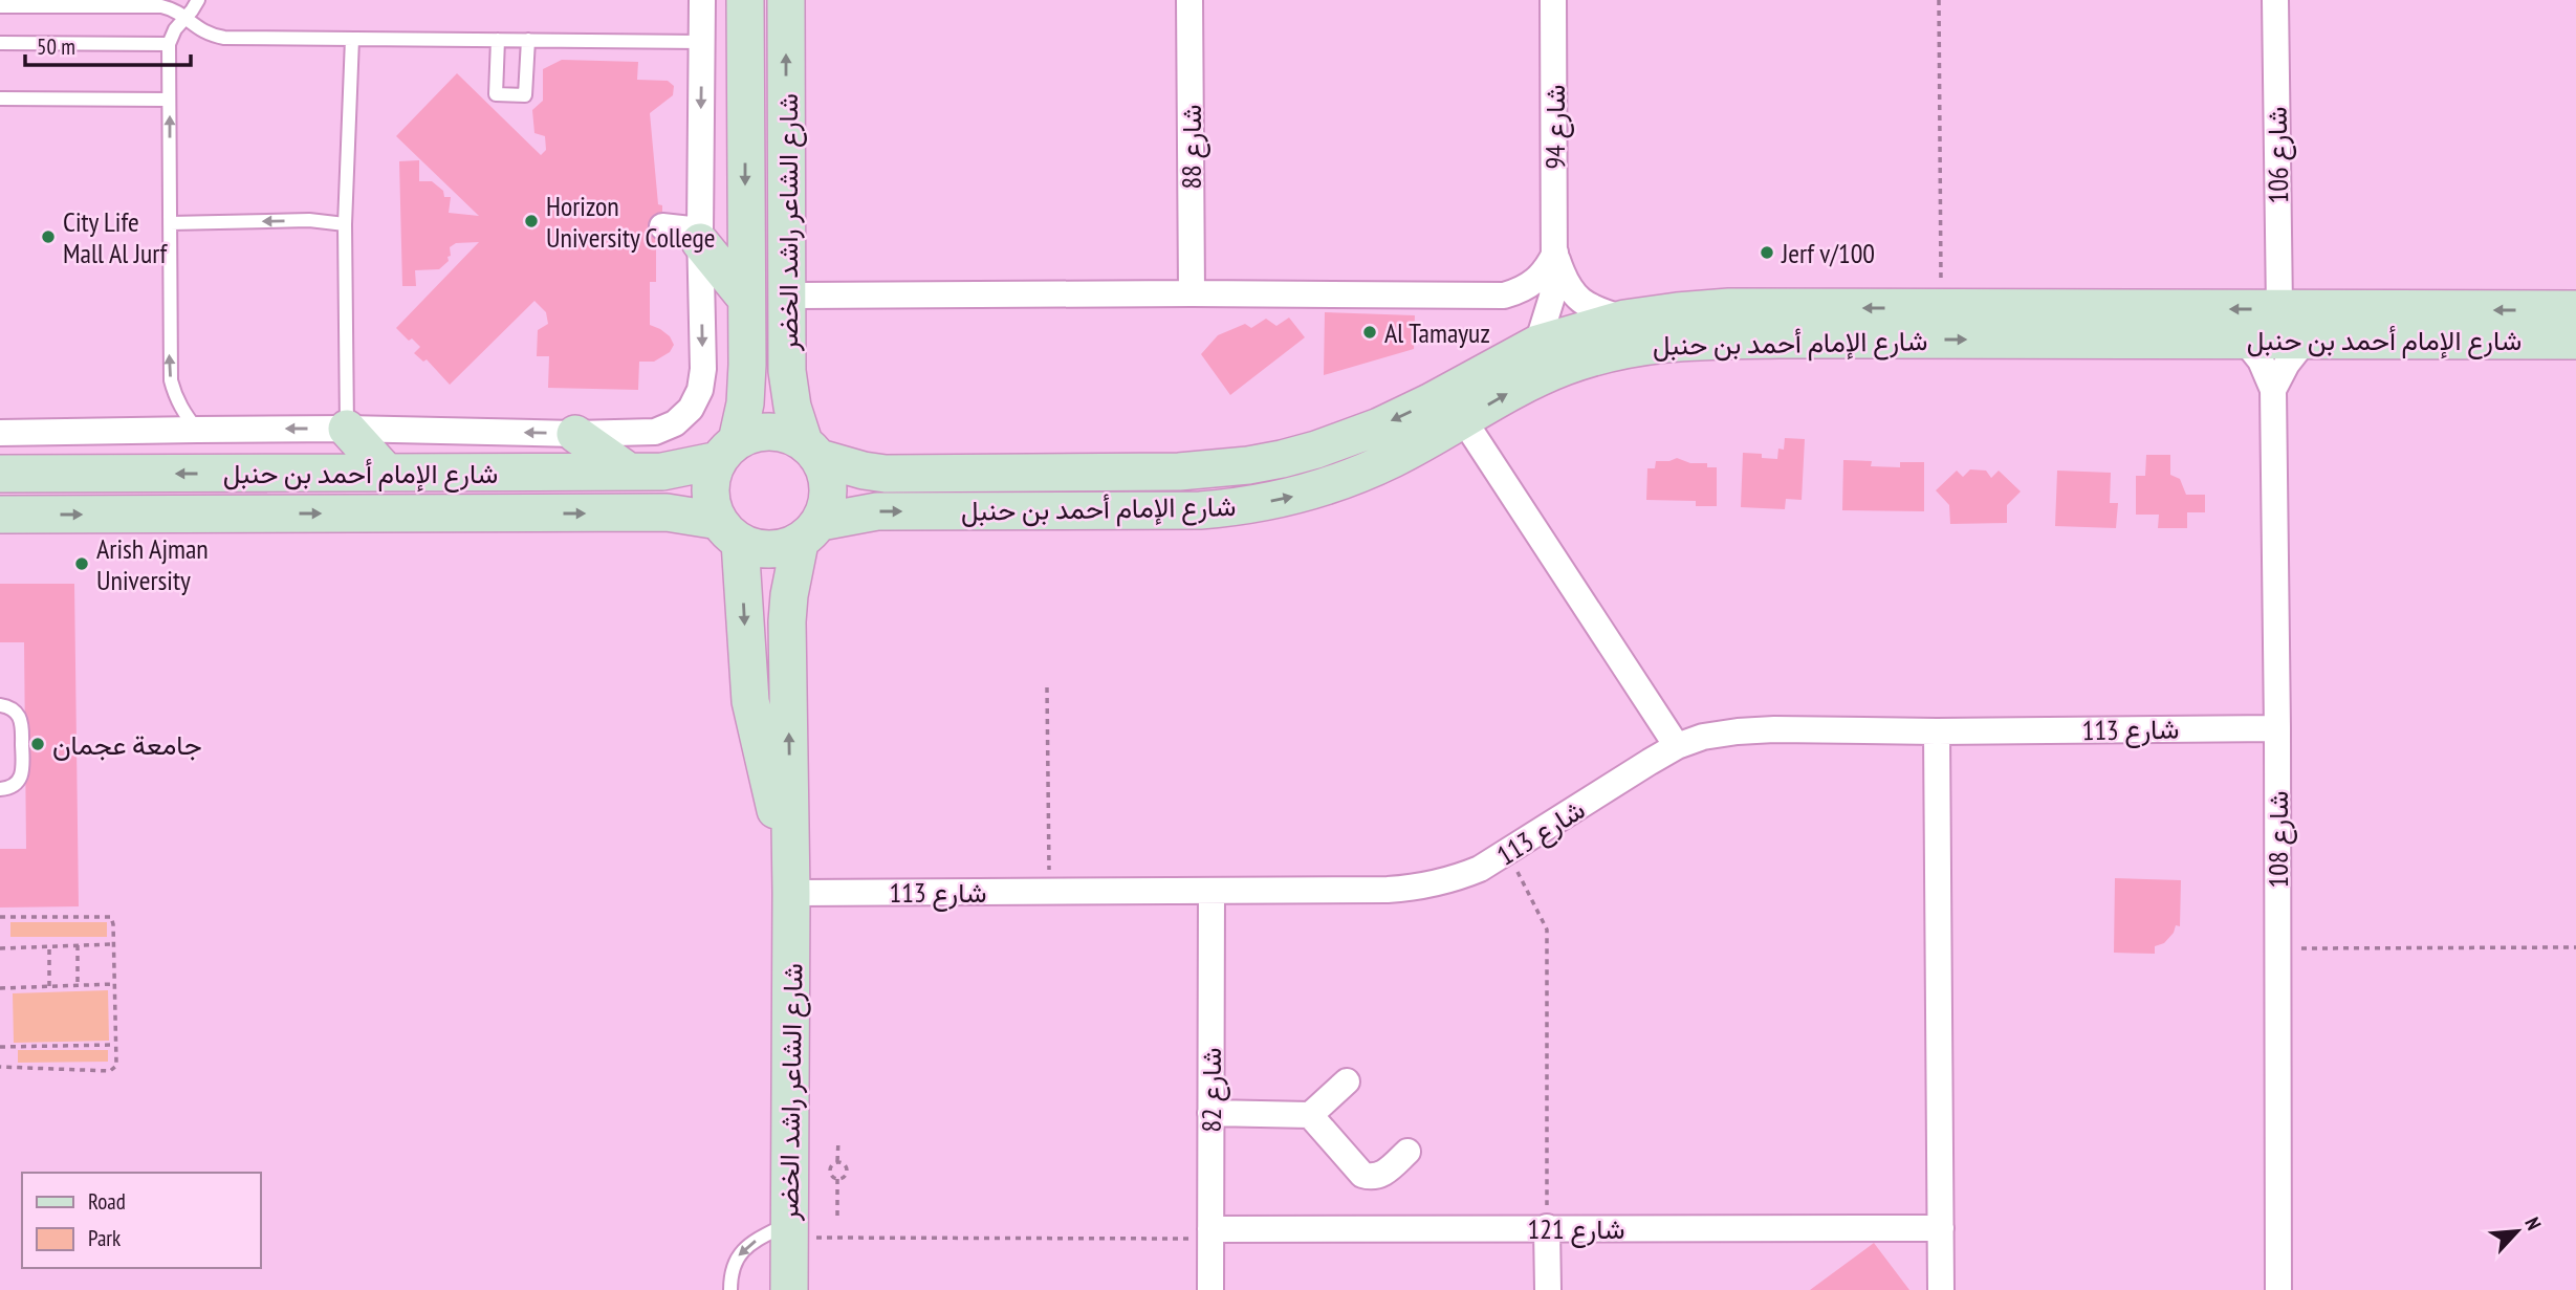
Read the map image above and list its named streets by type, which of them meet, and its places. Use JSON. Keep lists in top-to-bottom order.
{
  "streets": {
    "street": [
      "شارع 94",
      "شارع 88",
      "شارع 106",
      "شارع الشاعر راشد الخضر",
      "شارع الإمام أحمد بن حنبل",
      "شارع 113",
      "شارع 108",
      "شارع 82",
      "شارع 121"
    ]
  },
  "crossings": [
    ["شارع 94", "شارع الإمام أحمد بن حنبل"],
    ["شارع 106", "شارع الإمام أحمد بن حنبل"],
    ["شارع الشاعر راشد الخضر", "شارع الإمام أحمد بن حنبل"],
    ["شارع الشاعر راشد الخضر", "شارع 113"],
    ["شارع الإمام أحمد بن حنبل", "شارع 108"],
    ["شارع 113", "شارع 108"],
    ["شارع 113", "شارع 82"],
    ["شارع 82", "شارع 121"]
  ],
  "places": [
    "Horizon University College",
    "City Life Mall Al Jurf",
    "Jerf v/100",
    "Al Tamayuz",
    "Arish Ajman University",
    "جامعة عجمان"
  ],
  "legend": ["Road", "Park"],
  "scale_bar": "50 m",
  "north": "top right"
}
